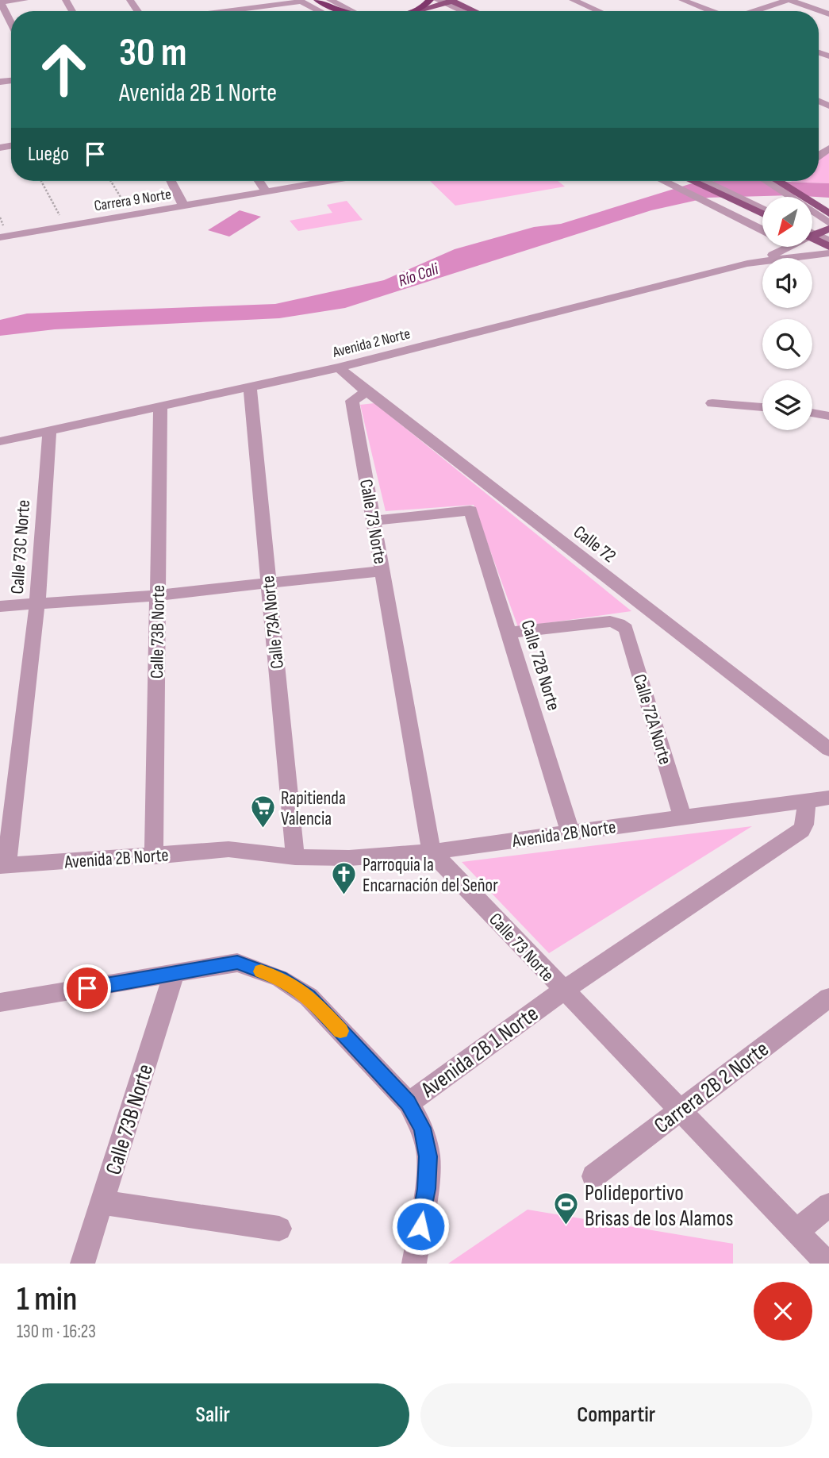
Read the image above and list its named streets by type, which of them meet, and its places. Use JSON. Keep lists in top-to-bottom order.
{
  "streets": {
    "street": [
      "Carrera 9 Norte",
      "Avenida 2 Norte",
      "Calle 73 Norte",
      "Calle 72",
      "Calle 73C Norte",
      "Calle 73A Norte",
      "Calle 73B Norte",
      "Calle 72B Norte",
      "Calle 72A Norte",
      "Avenida 2B Norte",
      "Avenida 2B 1 Norte",
      "Carrera 2B 2 Norte"
    ]
  },
  "crossings": [
    ["Avenida 2 Norte", "Calle 72"],
    ["Avenida 2 Norte", "Calle 73C Norte"],
    ["Avenida 2 Norte", "Calle 73A Norte"],
    ["Avenida 2 Norte", "Calle 73B Norte"],
    ["Calle 73 Norte", "Calle 72"],
    ["Calle 73 Norte", "Calle 72B Norte"],
    ["Calle 73 Norte", "Avenida 2B Norte"],
    ["Calle 73 Norte", "Avenida 2B 1 Norte"],
    ["Calle 73 Norte", "Carrera 2B 2 Norte"],
    ["Calle 73C Norte", "Avenida 2B Norte"],
    ["Calle 73A Norte", "Avenida 2B Norte"],
    ["Calle 73B Norte", "Avenida 2B Norte"],
    ["Calle 73B Norte", "Avenida 2B 1 Norte"],
    ["Calle 72B Norte", "Calle 72A Norte"],
    ["Calle 72B Norte", "Avenida 2B Norte"],
    ["Calle 72A Norte", "Avenida 2B Norte"],
    ["Avenida 2B Norte", "Avenida 2B 1 Norte"]
  ],
  "water": ["Río Cali"],
  "places": {
    "supermarket": ["Rapitienda Valencia"],
    "church": ["Parroquia la Encarnación del Señor"],
    "sports": ["Polideportivo Brisas de los Alamos"]
  },
  "north": "bottom left",
  "page": {
    "turn": ["30 m", "Avenida 2B 1 Norte"],
    "then": "Luego",
    "heading": ["1 min", "130 m · 16:23"],
    "buttons": ["Salir", "Compartir"]
  }
}
